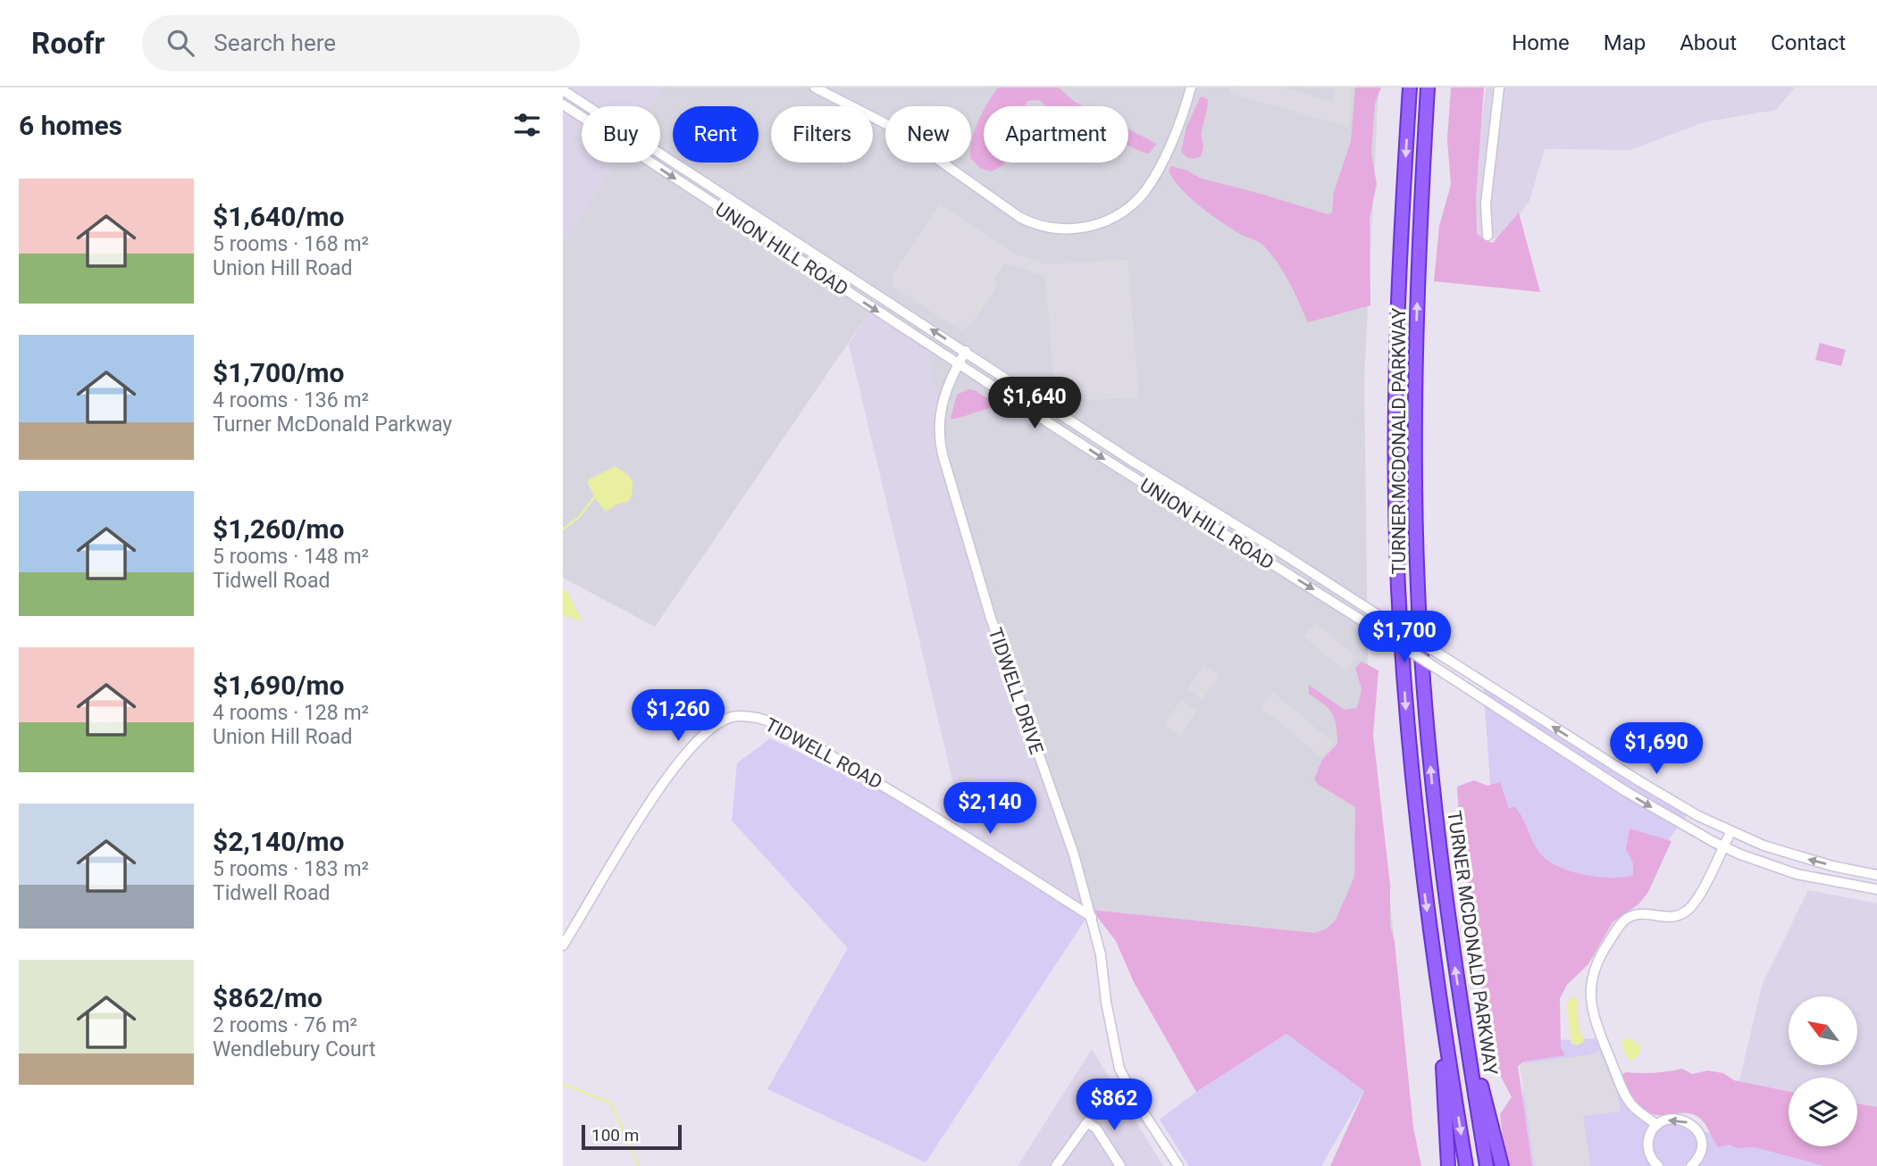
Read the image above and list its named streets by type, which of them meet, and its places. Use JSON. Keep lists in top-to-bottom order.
{
  "streets": {
    "highway": ["TURNER MCDONALD PARKWAY"],
    "street": ["UNION HILL ROAD", "TIDWELL DRIVE", "TIDWELL ROAD"]
  },
  "crossings": [
    ["UNION HILL ROAD", "TIDWELL DRIVE"],
    ["TIDWELL DRIVE", "TIDWELL ROAD"]
  ],
  "scale_bar": "100 m",
  "north": "top left",
  "page": {
    "header": "Roofr",
    "search": "Search here",
    "nav": [
      "Home",
      "Map",
      "About",
      "Contact"
    ],
    "heading": "6 homes",
    "chip": [
      "Buy",
      "Rent",
      "Filters",
      "New",
      "Apartment"
    ],
    "list": [
      {
        "name": "$1,640/mo",
        "note": "5 rooms · 168 m² · Union Hill Road"
      },
      {
        "name": "$1,700/mo",
        "note": "4 rooms · 136 m² · Turner McDonald Parkway"
      },
      {
        "name": "$1,260/mo",
        "note": "5 rooms · 148 m² · Tidwell Road"
      },
      {
        "name": "$1,690/mo",
        "note": "4 rooms · 128 m² · Union Hill Road"
      },
      {
        "name": "$2,140/mo",
        "note": "5 rooms · 183 m² · Tidwell Road"
      },
      {
        "name": "$862/mo",
        "note": "2 rooms · 76 m² · Wendlebury Court"
      }
    ],
    "price": [
      "$1,640",
      "$1,700",
      "$1,260",
      "$1,690",
      "$2,140",
      "$862"
    ],
    "scale": "100 m"
  }
}
